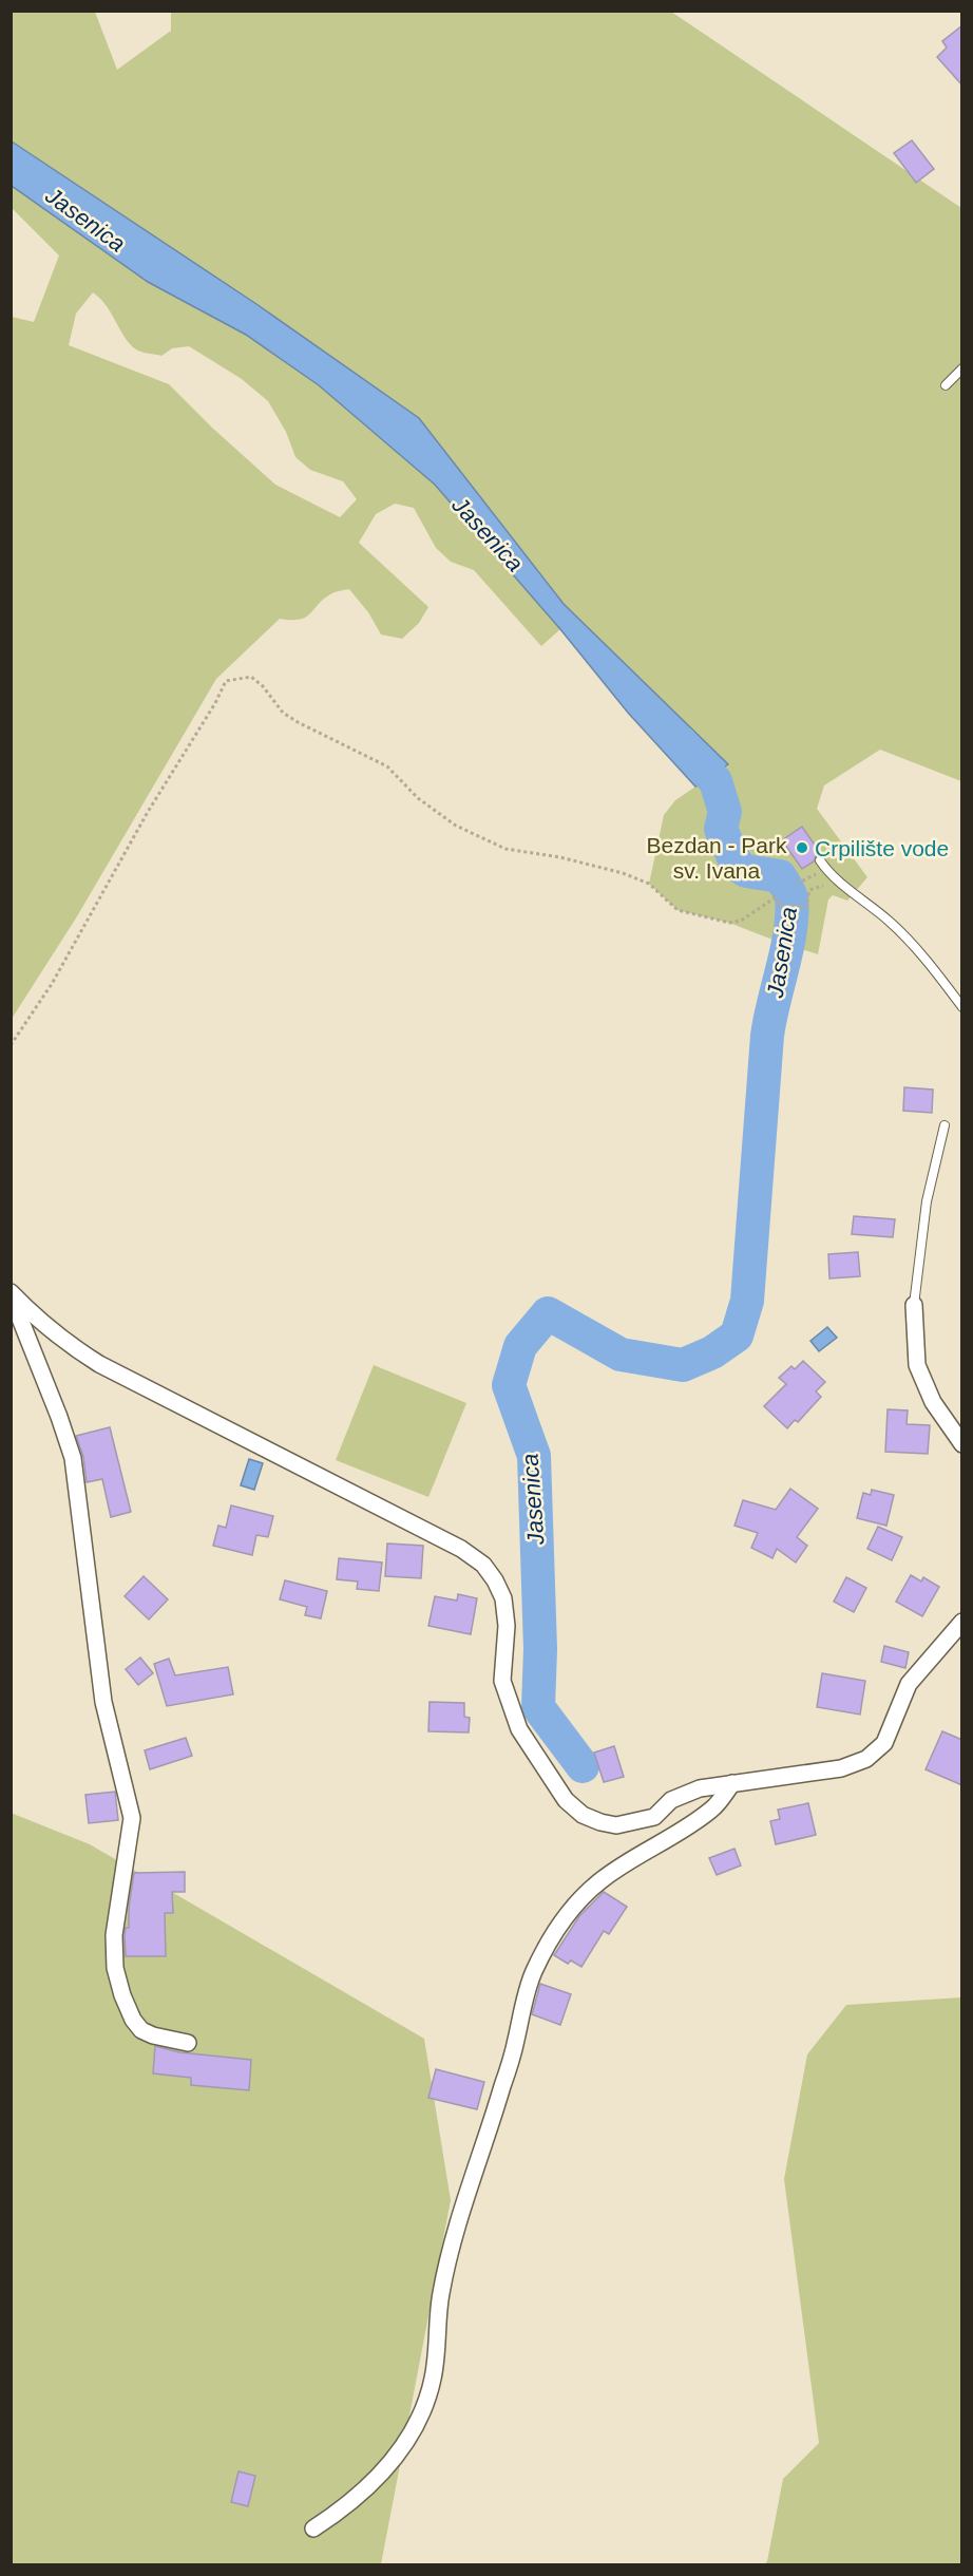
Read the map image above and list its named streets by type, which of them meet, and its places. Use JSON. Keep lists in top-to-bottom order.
{
  "water": ["Jasenica"],
  "parks": ["Bezdan - Park sv. Ivana"],
  "places": ["Crpilište vode"]
}
